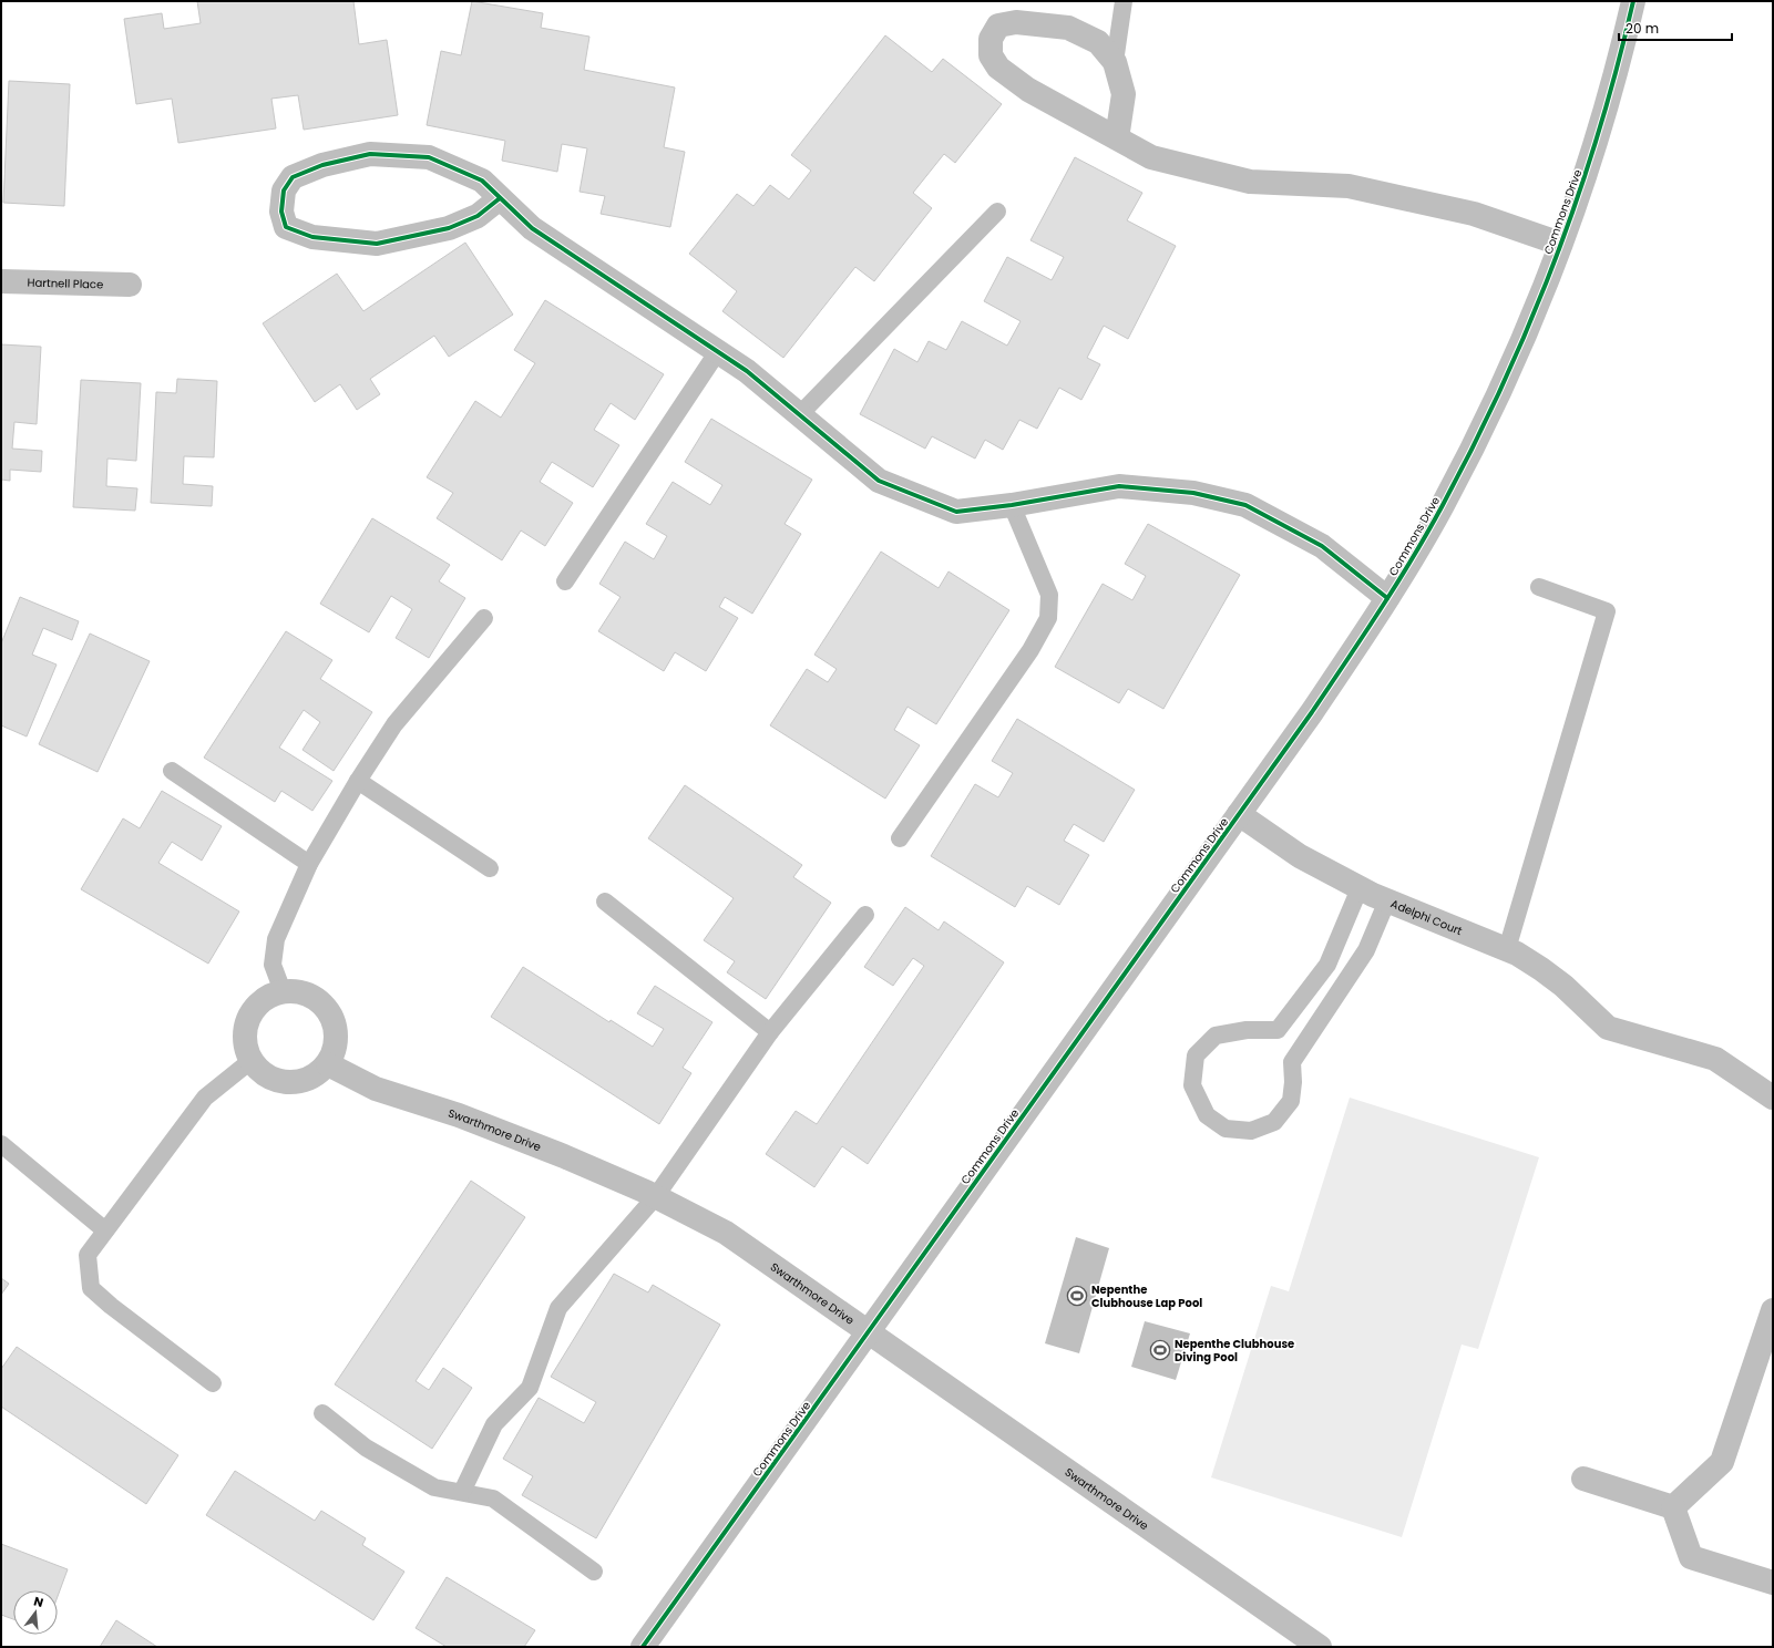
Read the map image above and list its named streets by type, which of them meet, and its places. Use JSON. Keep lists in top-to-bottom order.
{
  "streets": {
    "street": [
      "Commons Drive",
      "Hartnell Place",
      "Adelphi Court",
      "Swarthmore Drive"
    ]
  },
  "crossings": [
    ["Commons Drive", "Adelphi Court"],
    ["Commons Drive", "Swarthmore Drive"]
  ],
  "places": {
    "sports": ["Nepenthe Clubhouse Lap Pool", "Nepenthe Clubhouse Diving Pool"]
  },
  "scale_bar": "20 m",
  "north": "top"
}
